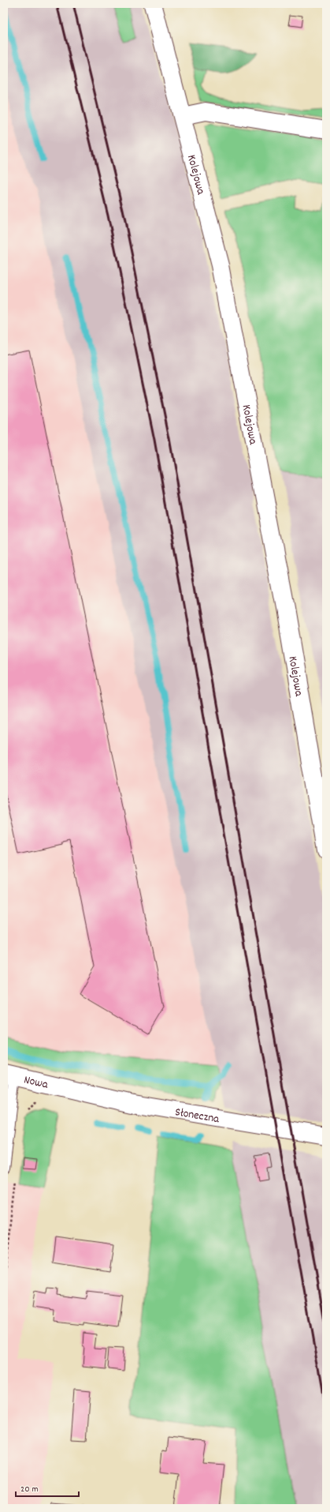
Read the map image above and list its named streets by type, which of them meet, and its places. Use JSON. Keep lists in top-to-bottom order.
{
  "streets": {
    "street": ["Kolejowa", "Nowa", "Słoneczna"]
  },
  "crossings": [
    ["Nowa", "Słoneczna"]
  ],
  "scale_bar": "20 m"
}
